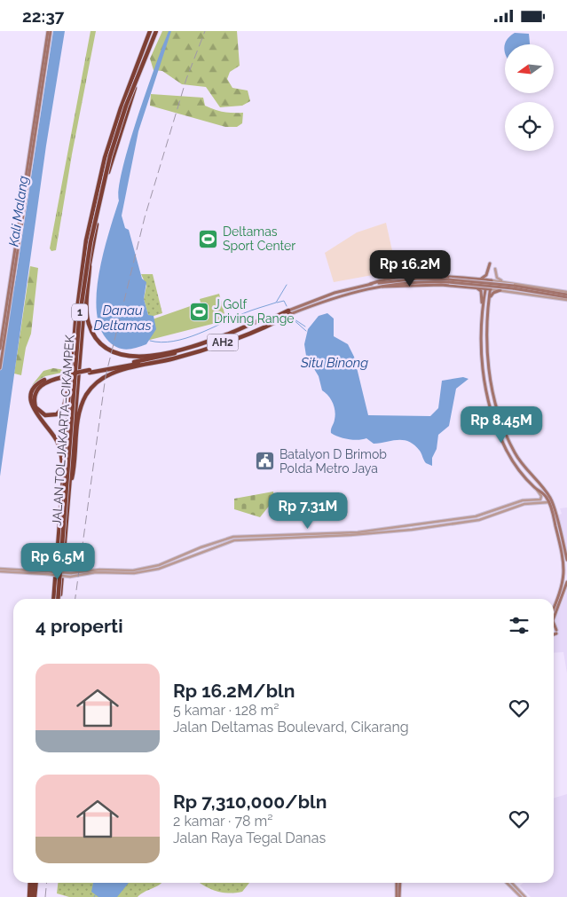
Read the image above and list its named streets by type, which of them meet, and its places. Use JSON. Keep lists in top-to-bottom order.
{
  "streets": {
    "highway": ["1", "AH2", "JALAN TOL JAKARTA–CIKAMPEK"]
  },
  "crossings": [
    ["1", "JALAN TOL JAKARTA–CIKAMPEK"]
  ],
  "water": ["Kali Malang", "Danau Deltamas", "Situ Binong"],
  "places": {
    "sports": ["Deltamas Sport Center", "J Golf Driving Range"],
    "public building": ["Batalyon D Brimob Polda Metro Jaya"]
  },
  "north": "left",
  "page": {
    "status": "22:37",
    "price": [
      "Rp 16.2M",
      "Rp 8.45M",
      "Rp 7.31M",
      "Rp 6.5M"
    ],
    "heading": "4 properti",
    "list": [
      {
        "name": "Rp 16.2M/bln",
        "note": "5 kamar · 128 m² · Jalan Deltamas Boulevard, Cikarang"
      },
      {
        "name": "Rp 7,310,000/bln",
        "note": "2 kamar · 78 m² · Jalan Raya Tegal Danas"
      }
    ]
  }
}
